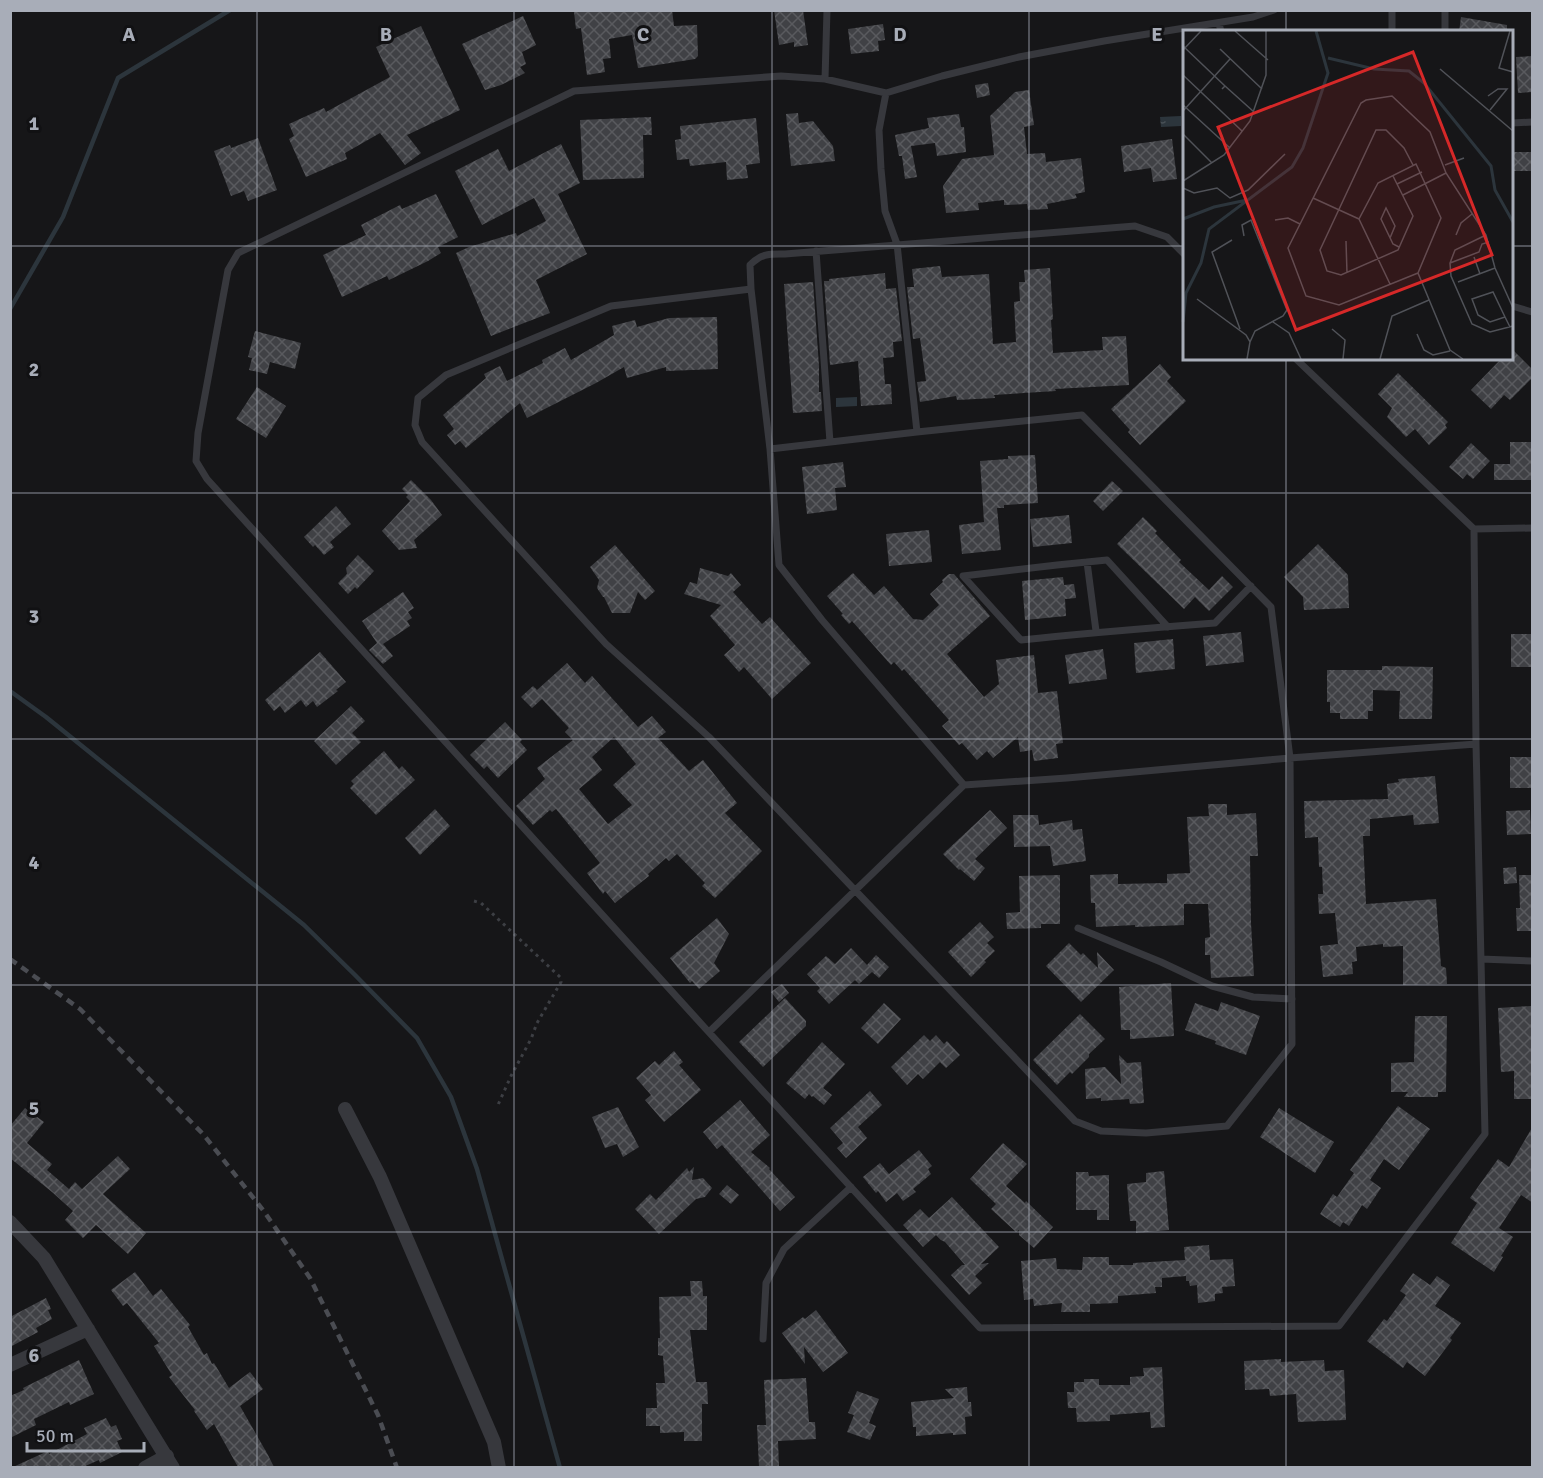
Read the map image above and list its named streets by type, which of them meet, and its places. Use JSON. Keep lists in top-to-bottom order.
{
  "scale_bar": "50 m",
  "grid": {
    "columns": [
      "A",
      "B",
      "C",
      "D",
      "E"
    ],
    "rows": [
      "1",
      "2",
      "3",
      "4",
      "5",
      "6"
    ]
  }
}
